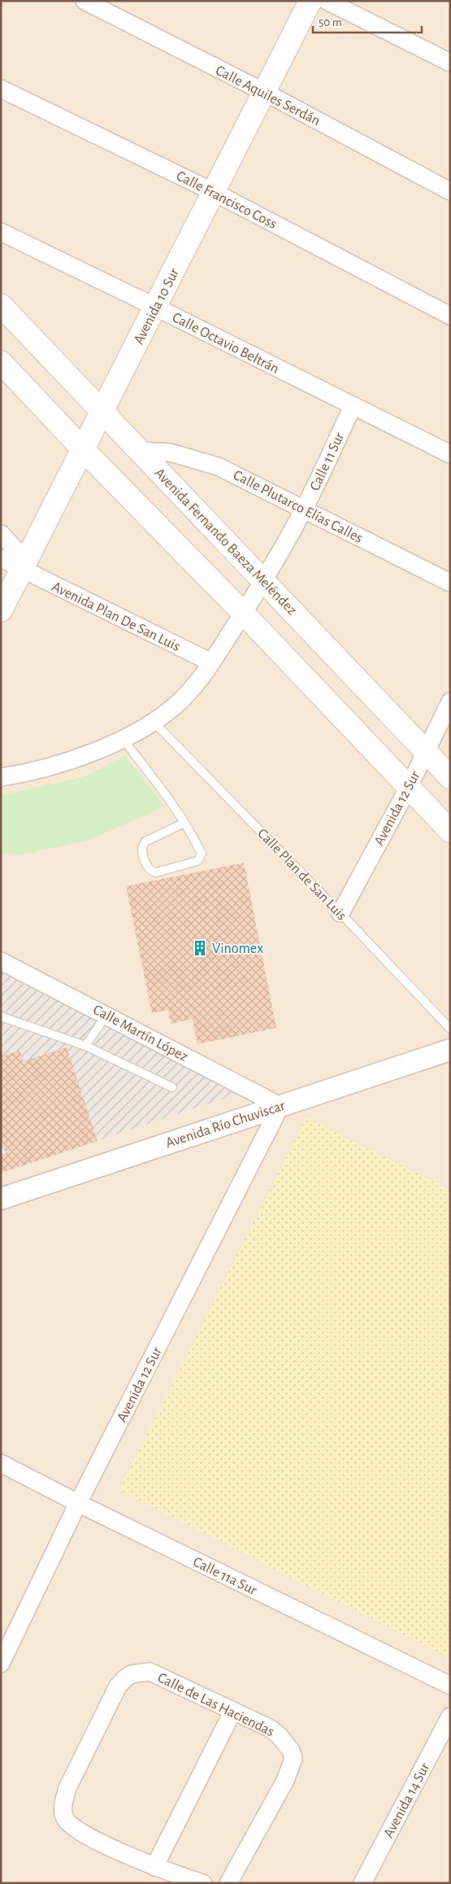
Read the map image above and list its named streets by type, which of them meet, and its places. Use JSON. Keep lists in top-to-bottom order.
{
  "streets": {
    "main road": ["Avenida 10 Sur", "Avenida Fernando Baeza Meléndez"],
    "street": [
      "Calle Aquiles Serdán",
      "Calle Francisco Coss",
      "Calle Octavio Beltrán",
      "Calle 11 Sur",
      "Calle Plutarco Elías Calles",
      "Avenida Plan De San Luis",
      "Avenida 12 Sur",
      "Calle Martín López",
      "Avenida Río Chuviscar",
      "Calle 11a Sur",
      "Calle de Las Haciendas",
      "Avenida 14 Sur"
    ],
    "lane": ["Calle Plan de San Luis"]
  },
  "crossings": [
    ["Calle Aquiles Serdán", "Avenida 10 Sur"],
    ["Calle Francisco Coss", "Avenida 10 Sur"],
    ["Avenida 10 Sur", "Calle Octavio Beltrán"],
    ["Avenida 10 Sur", "Avenida Fernando Baeza Meléndez"],
    ["Avenida 10 Sur", "Avenida Plan De San Luis"],
    ["Calle Octavio Beltrán", "Calle 11 Sur"],
    ["Calle 11 Sur", "Calle Plutarco Elías Calles"],
    ["Calle 11 Sur", "Avenida Fernando Baeza Meléndez"],
    ["Calle 11 Sur", "Avenida Plan De San Luis"],
    ["Calle 11 Sur", "Calle Plan de San Luis"],
    ["Calle Plutarco Elías Calles", "Avenida Fernando Baeza Meléndez"],
    ["Avenida Fernando Baeza Meléndez", "Avenida 12 Sur"],
    ["Avenida 12 Sur", "Calle Plan de San Luis"],
    ["Avenida 12 Sur", "Calle Martín López"],
    ["Avenida 12 Sur", "Avenida Río Chuviscar"],
    ["Avenida 12 Sur", "Calle 11a Sur"],
    ["Calle Martín López", "Avenida Río Chuviscar"]
  ],
  "places": {
    "building": ["Vinomex"]
  },
  "scale_bar": "50 m"
}
